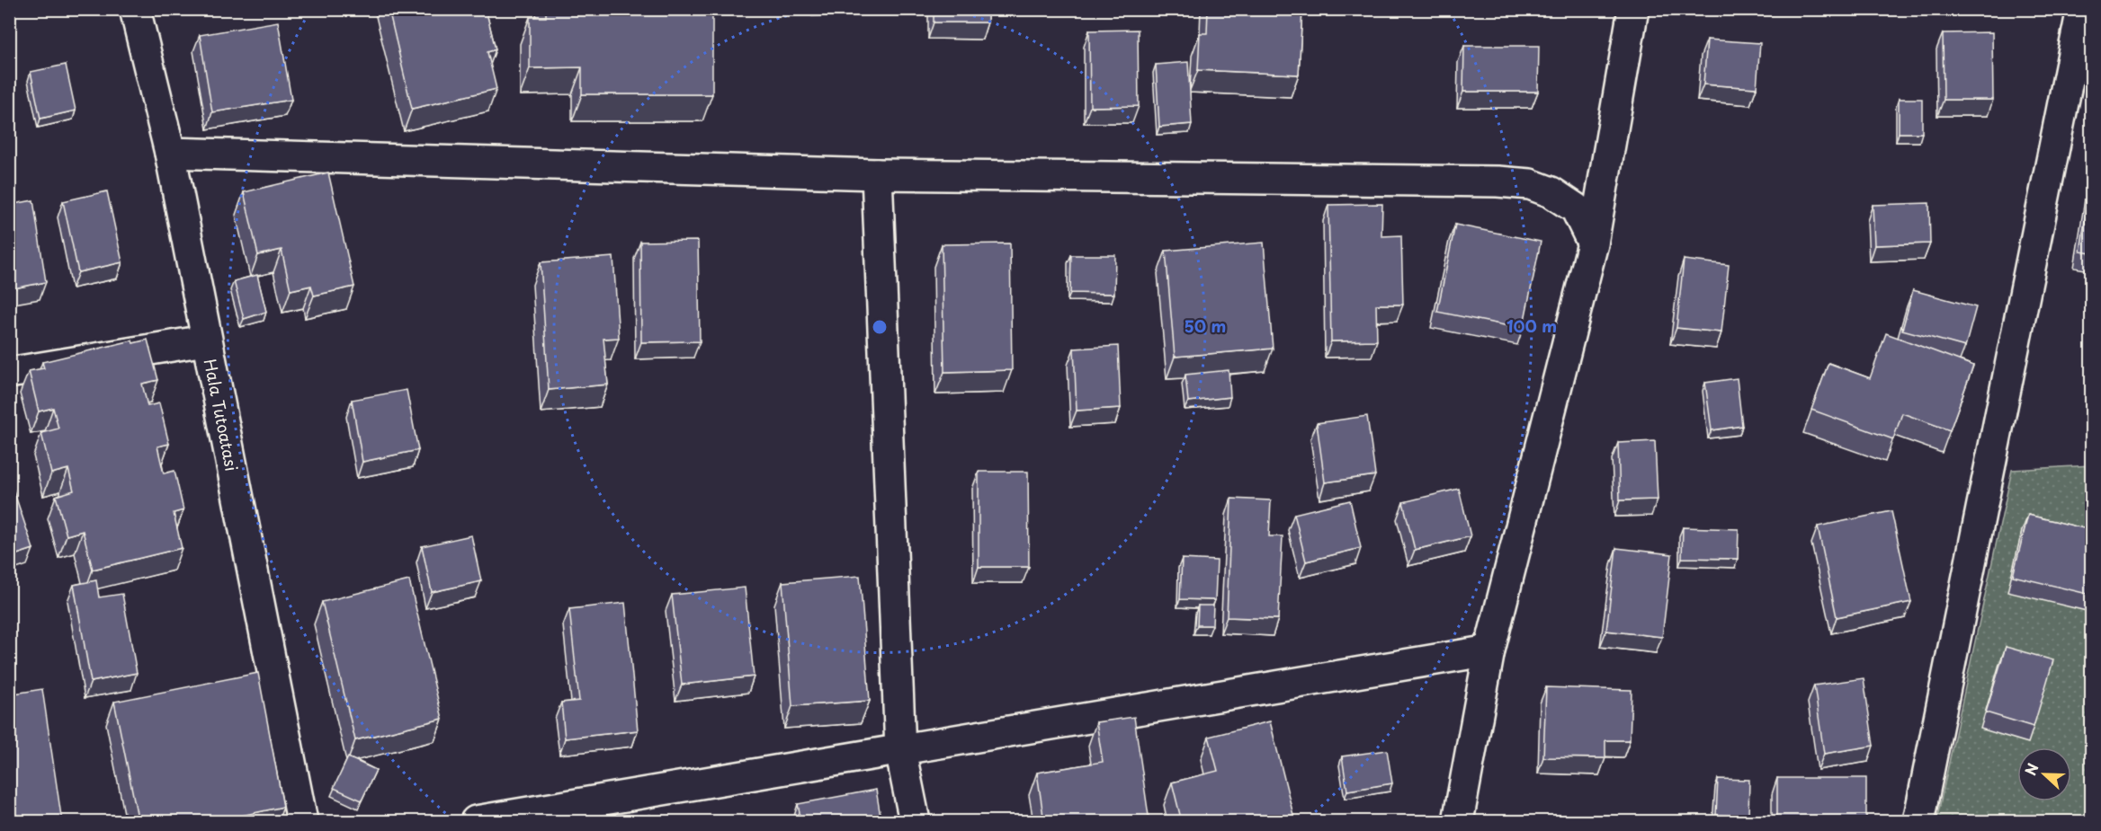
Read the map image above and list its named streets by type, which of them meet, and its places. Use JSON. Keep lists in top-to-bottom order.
{
  "streets": {
    "street": ["Hala Tutoatasi"]
  },
  "north": "left",
  "rings": ["50 m", "100 m"]
}
